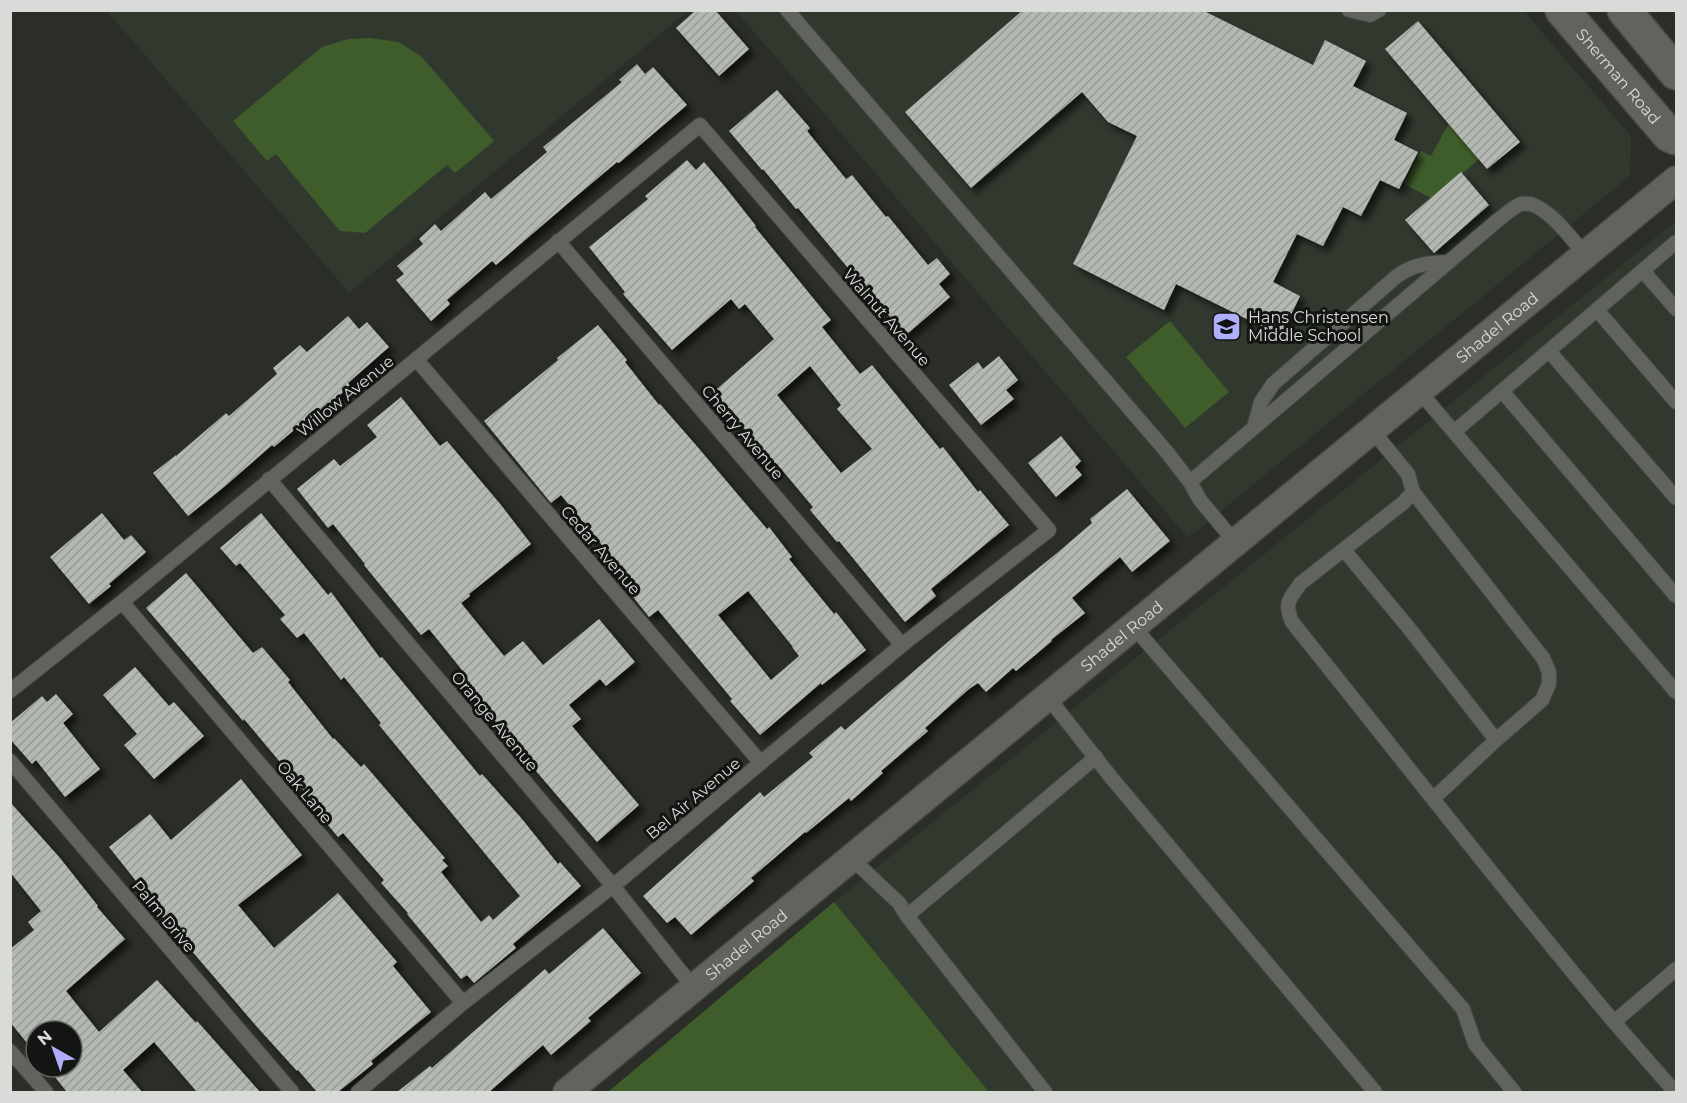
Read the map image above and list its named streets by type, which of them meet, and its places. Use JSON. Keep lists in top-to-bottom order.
{
  "streets": {
    "street": ["Sherman Road", "Shadel Road"],
    "lane": [
      "Walnut Avenue",
      "Willow Avenue",
      "Cherry Avenue",
      "Cedar Avenue",
      "Orange Avenue",
      "Oak Lane",
      "Bel Air Avenue",
      "Palm Drive"
    ]
  },
  "crossings": [
    ["Walnut Avenue", "Willow Avenue"],
    ["Walnut Avenue", "Bel Air Avenue"],
    ["Shadel Road", "Orange Avenue"],
    ["Willow Avenue", "Cherry Avenue"],
    ["Willow Avenue", "Cedar Avenue"],
    ["Willow Avenue", "Orange Avenue"],
    ["Willow Avenue", "Oak Lane"],
    ["Cherry Avenue", "Bel Air Avenue"],
    ["Cedar Avenue", "Bel Air Avenue"],
    ["Orange Avenue", "Bel Air Avenue"],
    ["Oak Lane", "Bel Air Avenue"]
  ],
  "places": {
    "school or university": ["Hans Christensen Middle School"]
  },
  "north": "top left"
}
